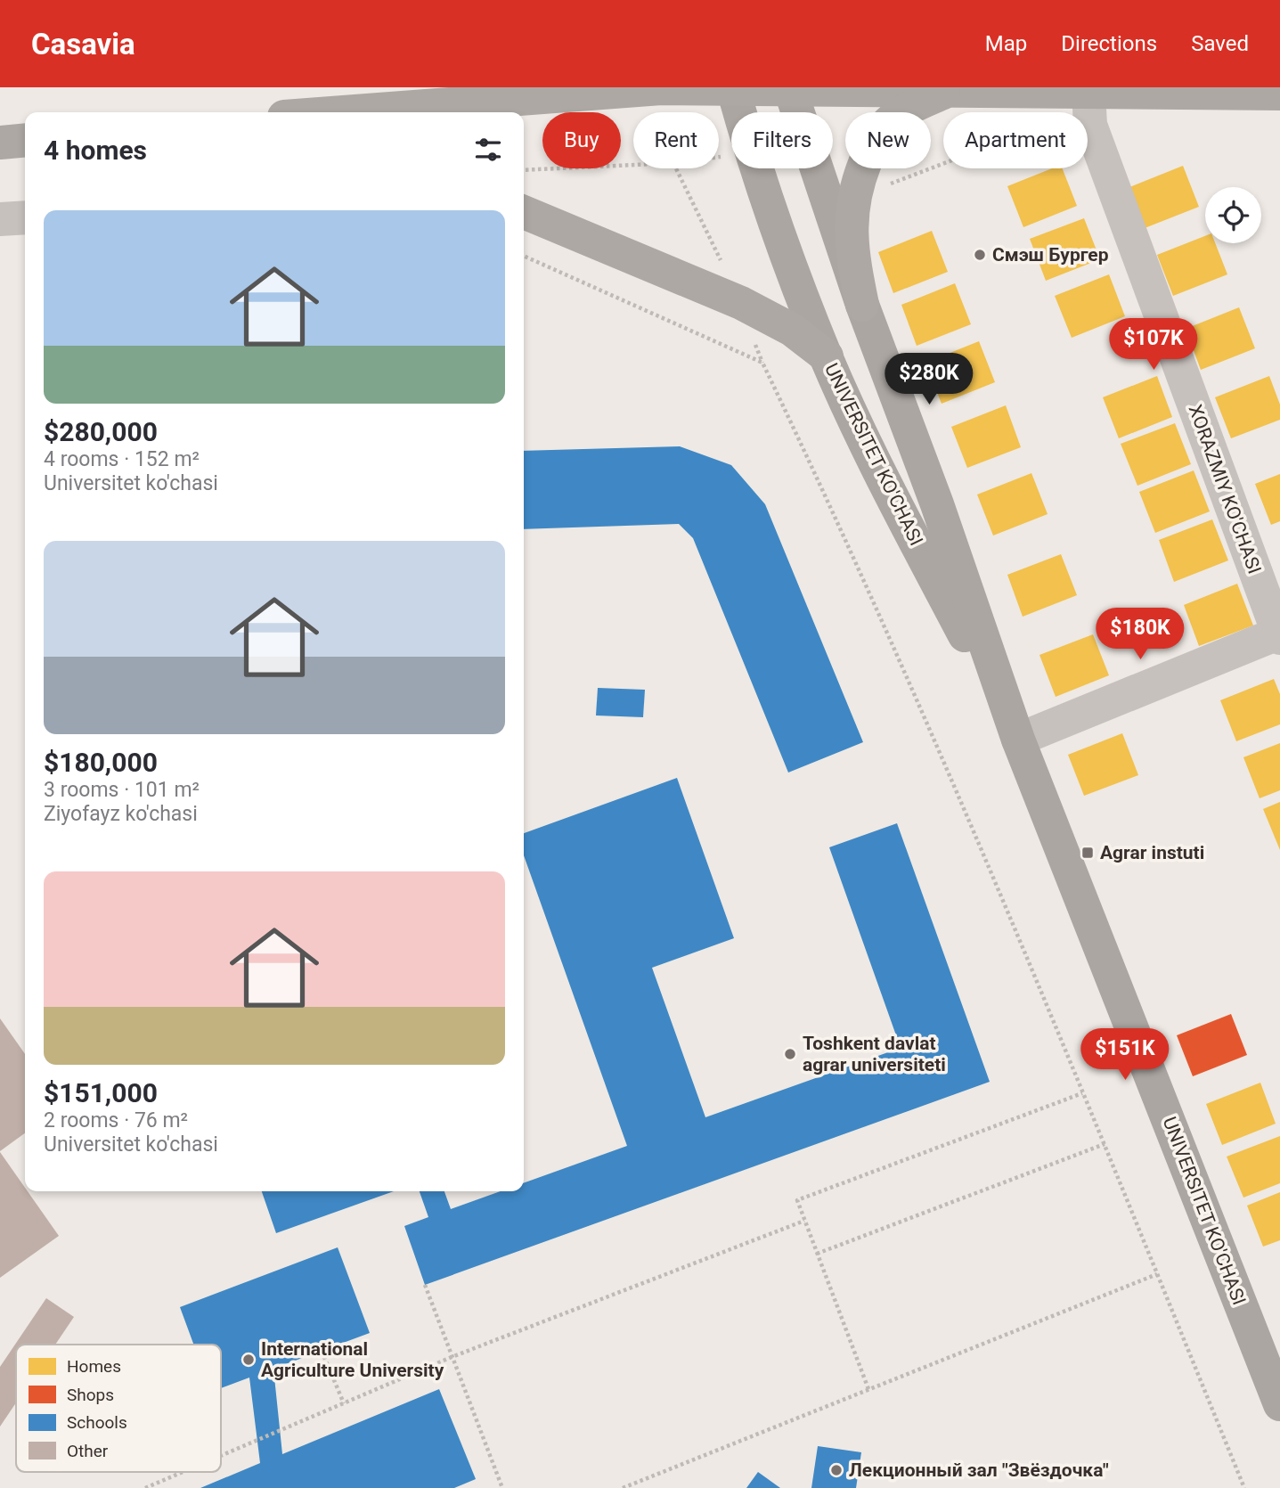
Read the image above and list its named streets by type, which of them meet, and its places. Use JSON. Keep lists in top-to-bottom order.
{
  "streets": {
    "main road": ["UNIVERSITET KO'CHASI"],
    "street": ["XORAZMIY KO'CHASI"]
  },
  "places": {
    "other": [
      "Смэш Бургер",
      "Toshkent davlat agrar universiteti",
      "International Agriculture University",
      "Лекционный зал \"Звёздочка\""
    ],
    "transit": ["Agrar instuti"]
  },
  "legend": [
    "Homes",
    "Shops",
    "Schools",
    "Other"
  ],
  "page": {
    "header": "Casavia",
    "nav": ["Map", "Directions", "Saved"],
    "chip": [
      "Buy",
      "Rent",
      "Filters",
      "New",
      "Apartment"
    ],
    "heading": "4 homes",
    "list": [
      {
        "name": "$280,000",
        "note": "4 rooms · 152 m² · Universitet ko'chasi"
      },
      {
        "name": "$180,000",
        "note": "3 rooms · 101 m² · Ziyofayz ko'chasi"
      },
      {
        "name": "$151,000",
        "note": "2 rooms · 76 m² · Universitet ko'chasi"
      }
    ],
    "price": [
      "$107K",
      "$280K",
      "$180K",
      "$151K"
    ]
  }
}
